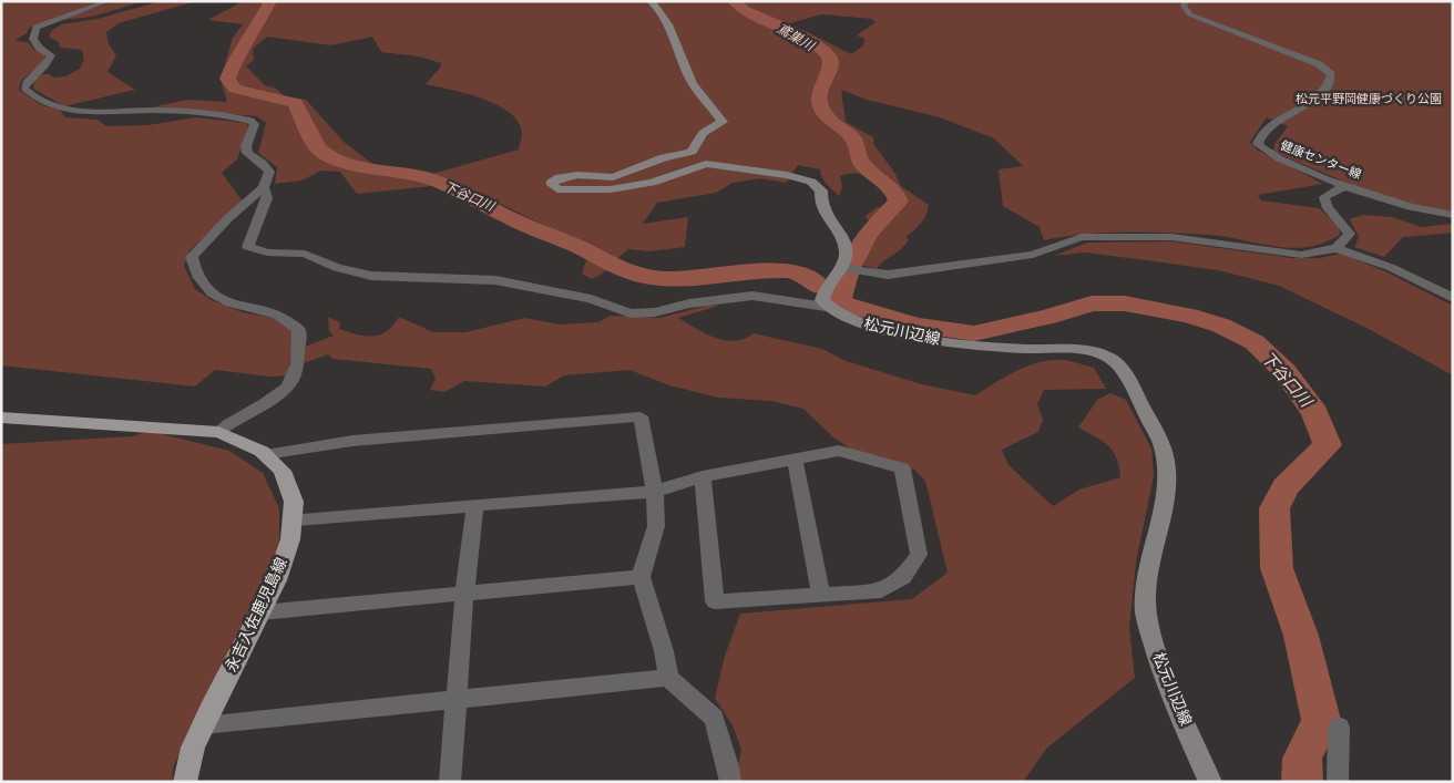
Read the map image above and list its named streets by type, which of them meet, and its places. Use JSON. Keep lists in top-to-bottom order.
{
  "streets": {
    "main road": ["松元川辺線", "永吉入佐鹿児島線"],
    "street": ["健康センター線"]
  },
  "water": ["鳶巣川", "下谷口川"],
  "parks": ["松元平野岡健康づくり公園"]
}
